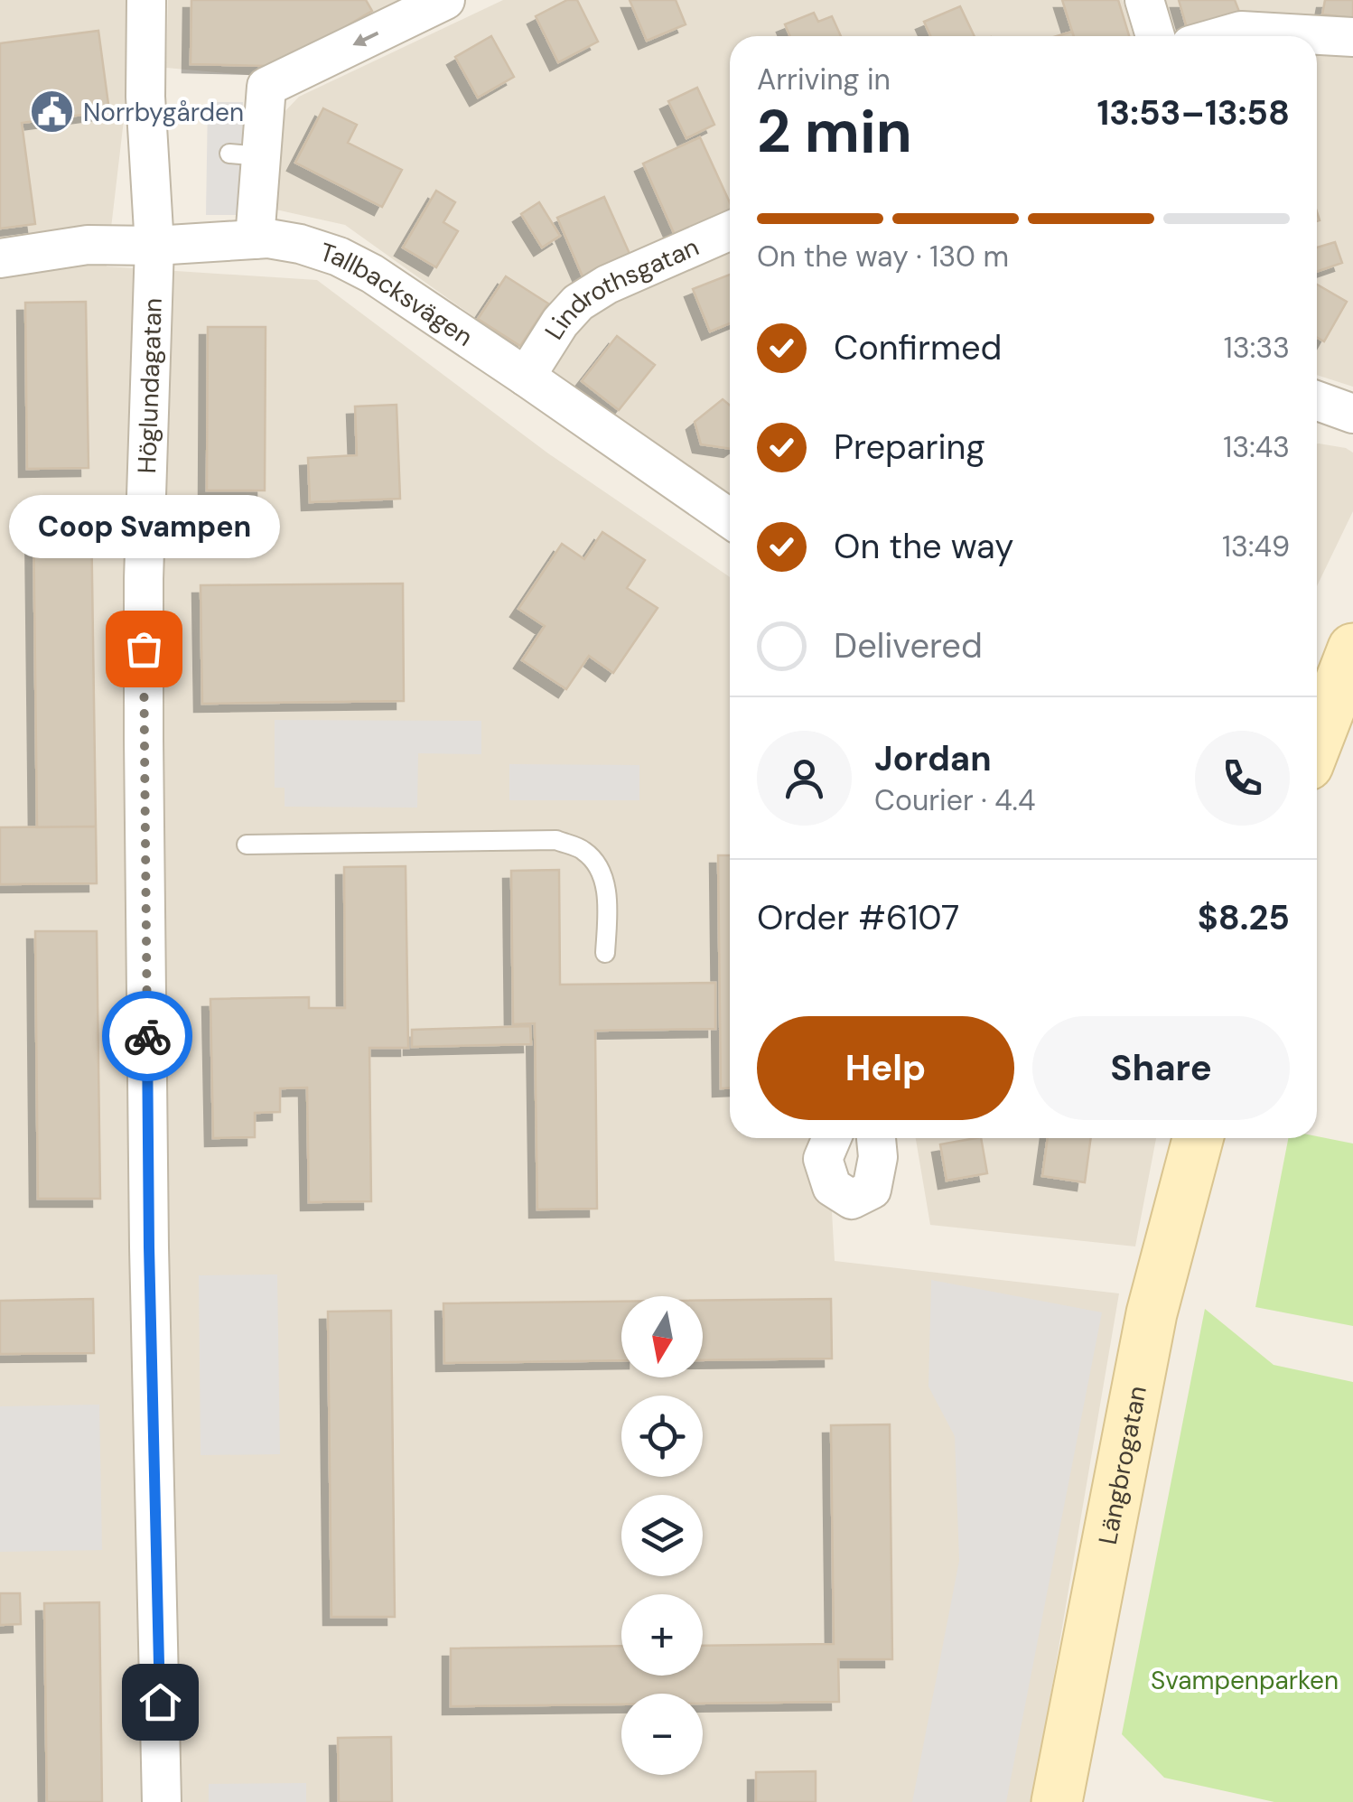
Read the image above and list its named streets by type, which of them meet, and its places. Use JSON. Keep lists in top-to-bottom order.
{
  "streets": {
    "street": [
      "Lindrothsgatan",
      "Tallbacksvägen",
      "Höglundagatan",
      "Längbrogatan"
    ]
  },
  "crossings": [
    ["Lindrothsgatan", "Tallbacksvägen"],
    ["Tallbacksvägen", "Höglundagatan"]
  ],
  "parks": ["Svampenparken"],
  "places": {
    "public building": ["Norrbygården"],
    "other": ["Coop Svampen"]
  },
  "north": "bottom",
  "page": {
    "heading": ["2 min", "Arriving in", "13:53–13:58"],
    "panel": [
      "Jordan",
      "Courier · 4.4",
      "Order #6107",
      "$8.25"
    ],
    "bar": "On the way · 130 m",
    "list": [
      ["Confirmed", "13:33"],
      ["Preparing", "13:43"],
      ["On the way", "13:49"],
      "Delivered"
    ],
    "bubble": "Coop Svampen",
    "buttons": ["Help", "Share"],
    "map_buttons": ["+", "−"]
  }
}
